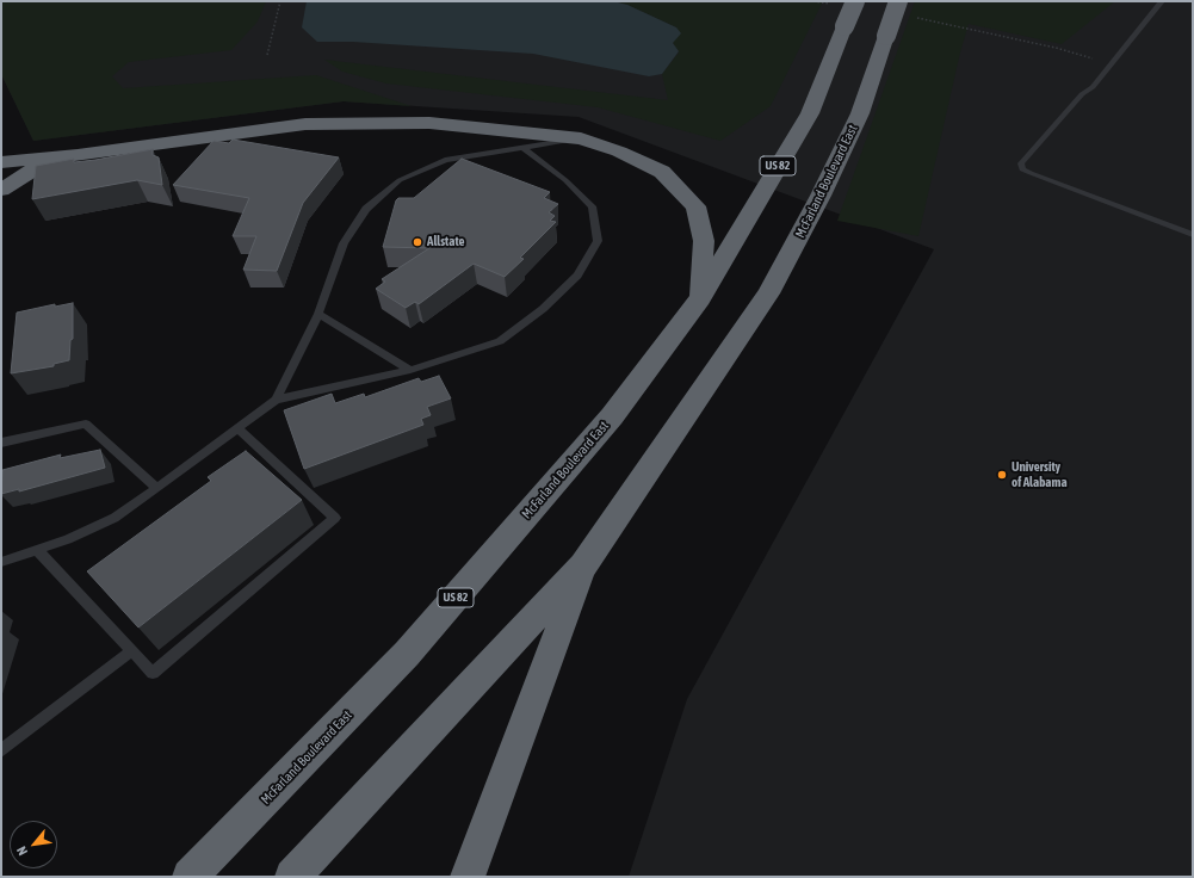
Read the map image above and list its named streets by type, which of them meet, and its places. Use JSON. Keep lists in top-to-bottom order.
{
  "streets": {
    "highway": ["US 82", "McFarland Boulevard East"]
  },
  "places": ["Allstate", "University of Alabama"],
  "north": "bottom left"
}
